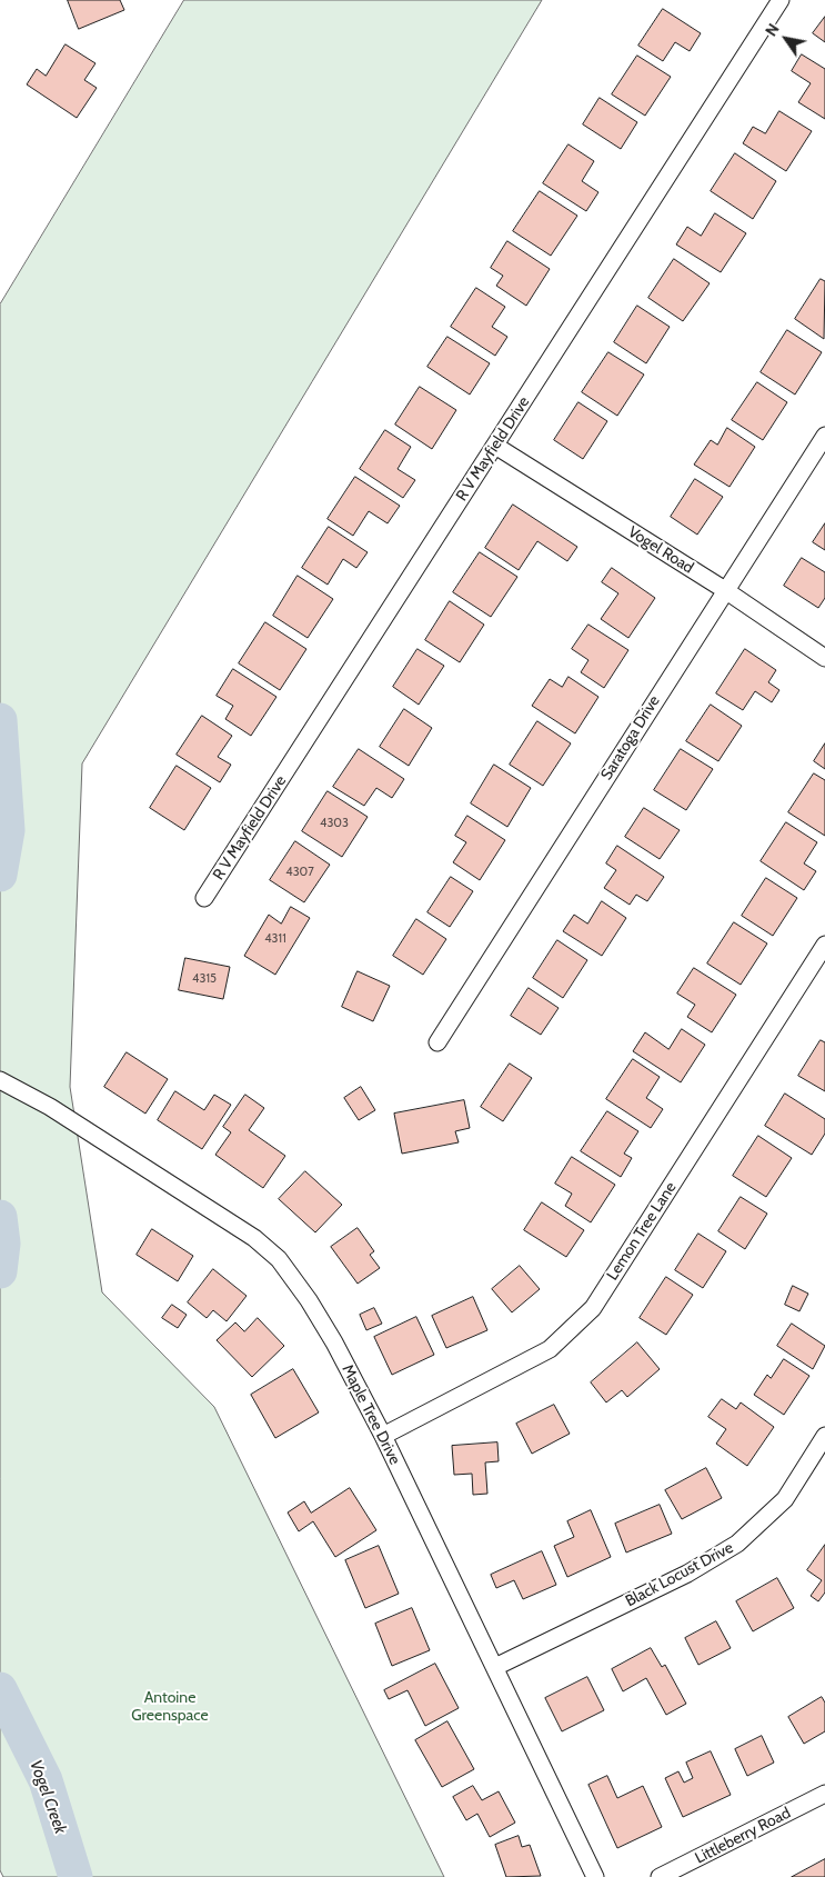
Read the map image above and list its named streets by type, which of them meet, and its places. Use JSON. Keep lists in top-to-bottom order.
{
  "streets": {
    "street": [
      "R V Mayfield Drive",
      "Vogel Road",
      "Saratoga Drive",
      "Lemon Tree Lane",
      "Maple Tree Drive",
      "Black Locust Drive",
      "Littleberry Road"
    ]
  },
  "crossings": [
    ["R V Mayfield Drive", "Vogel Road"],
    ["Vogel Road", "Saratoga Drive"],
    ["Lemon Tree Lane", "Maple Tree Drive"],
    ["Maple Tree Drive", "Black Locust Drive"]
  ],
  "water": ["Vogel Creek"],
  "parks": ["Antoine Greenspace"],
  "house_numbers": [
    "4303",
    "4307",
    "4311",
    "4315"
  ],
  "north": "top left"
}
